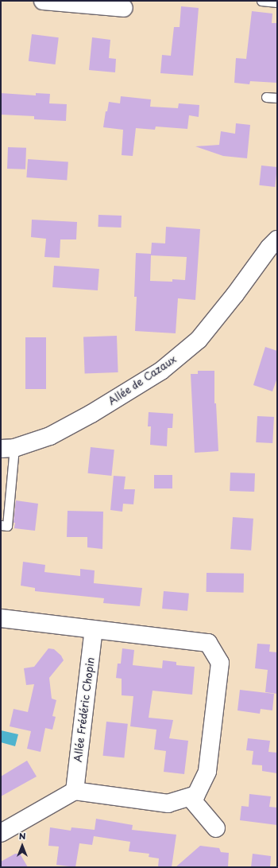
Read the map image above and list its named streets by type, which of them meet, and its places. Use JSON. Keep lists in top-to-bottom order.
{
  "streets": {
    "street": ["Allée de Cazaux", "Allée Frédéric Chopin"]
  },
  "north": "top"
}
